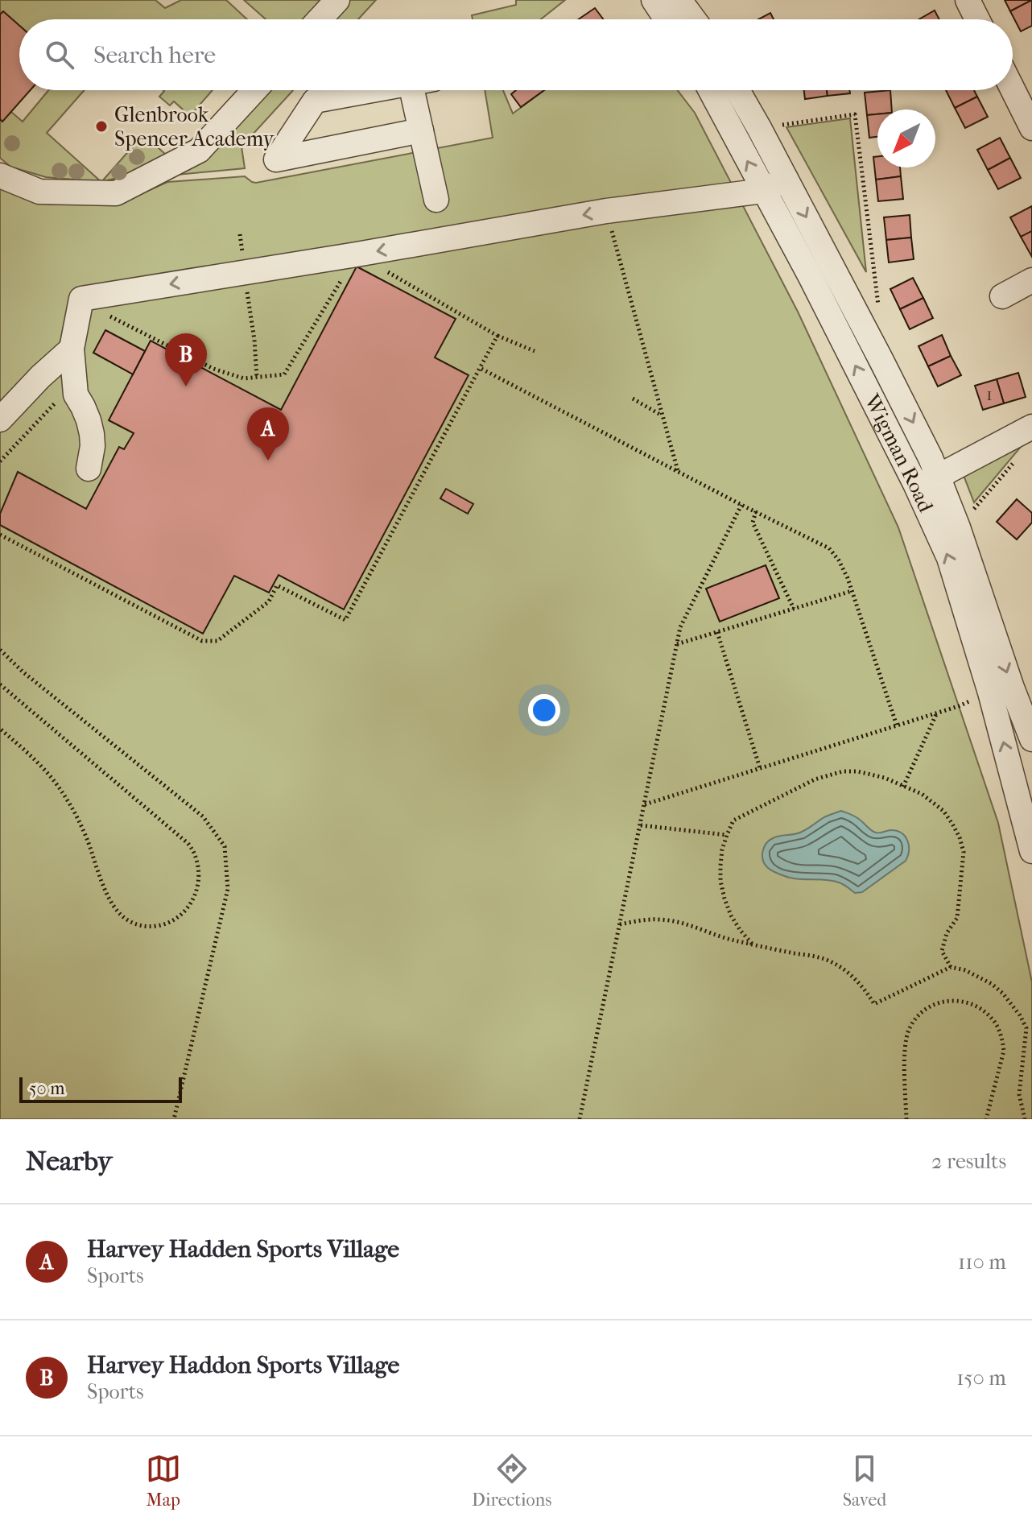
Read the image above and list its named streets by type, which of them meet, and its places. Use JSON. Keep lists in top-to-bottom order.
{
  "streets": {
    "street": ["Wigman Road"]
  },
  "places": ["Glenbrook Spencer Academy"],
  "house_numbers": ["1"],
  "scale_bar": "50 m",
  "north": "bottom left",
  "page": {
    "search": "Search here",
    "pins": ["B", "A"],
    "scale": "50 m",
    "heading": ["Nearby", "2 results"],
    "list": [
      {
        "mark": "A",
        "name": "Harvey Hadden Sports Village",
        "note": "Sports",
        "value": "110 m"
      },
      {
        "mark": "B",
        "name": "Harvey Haddon Sports Village",
        "note": "Sports",
        "value": "150 m"
      }
    ],
    "nav": ["Map", "Directions", "Saved"]
  }
}
